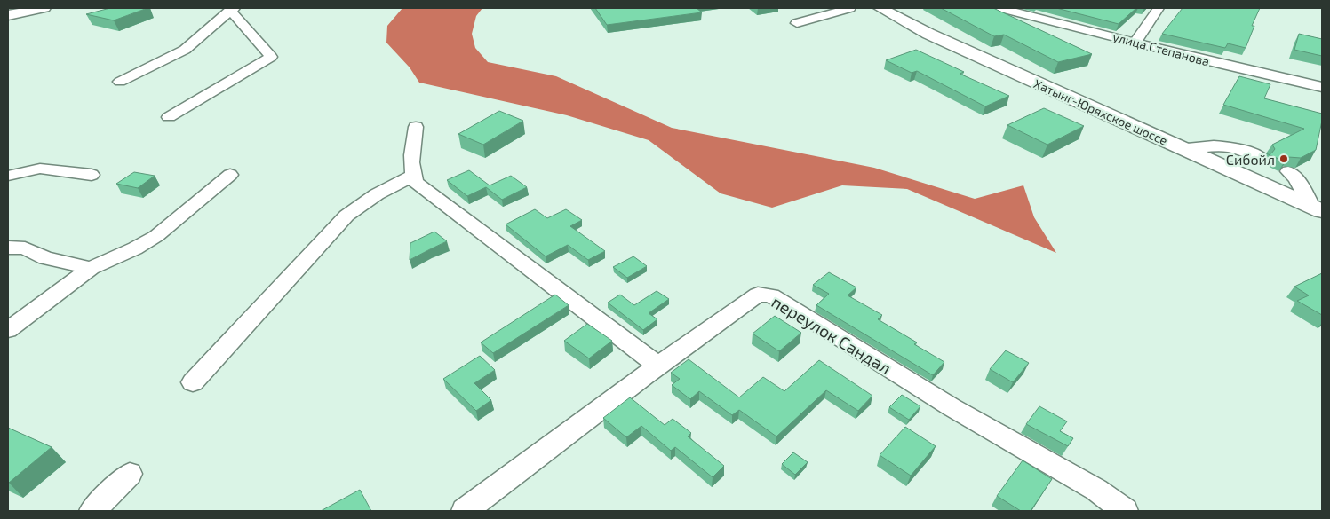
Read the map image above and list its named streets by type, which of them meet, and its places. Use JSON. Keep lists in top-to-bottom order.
{
  "streets": {
    "main road": ["Хатынг-Юряхское шоссе"],
    "street": ["улица Степанова", "переулок Сандал"]
  },
  "places": ["Сибойл"]
}
